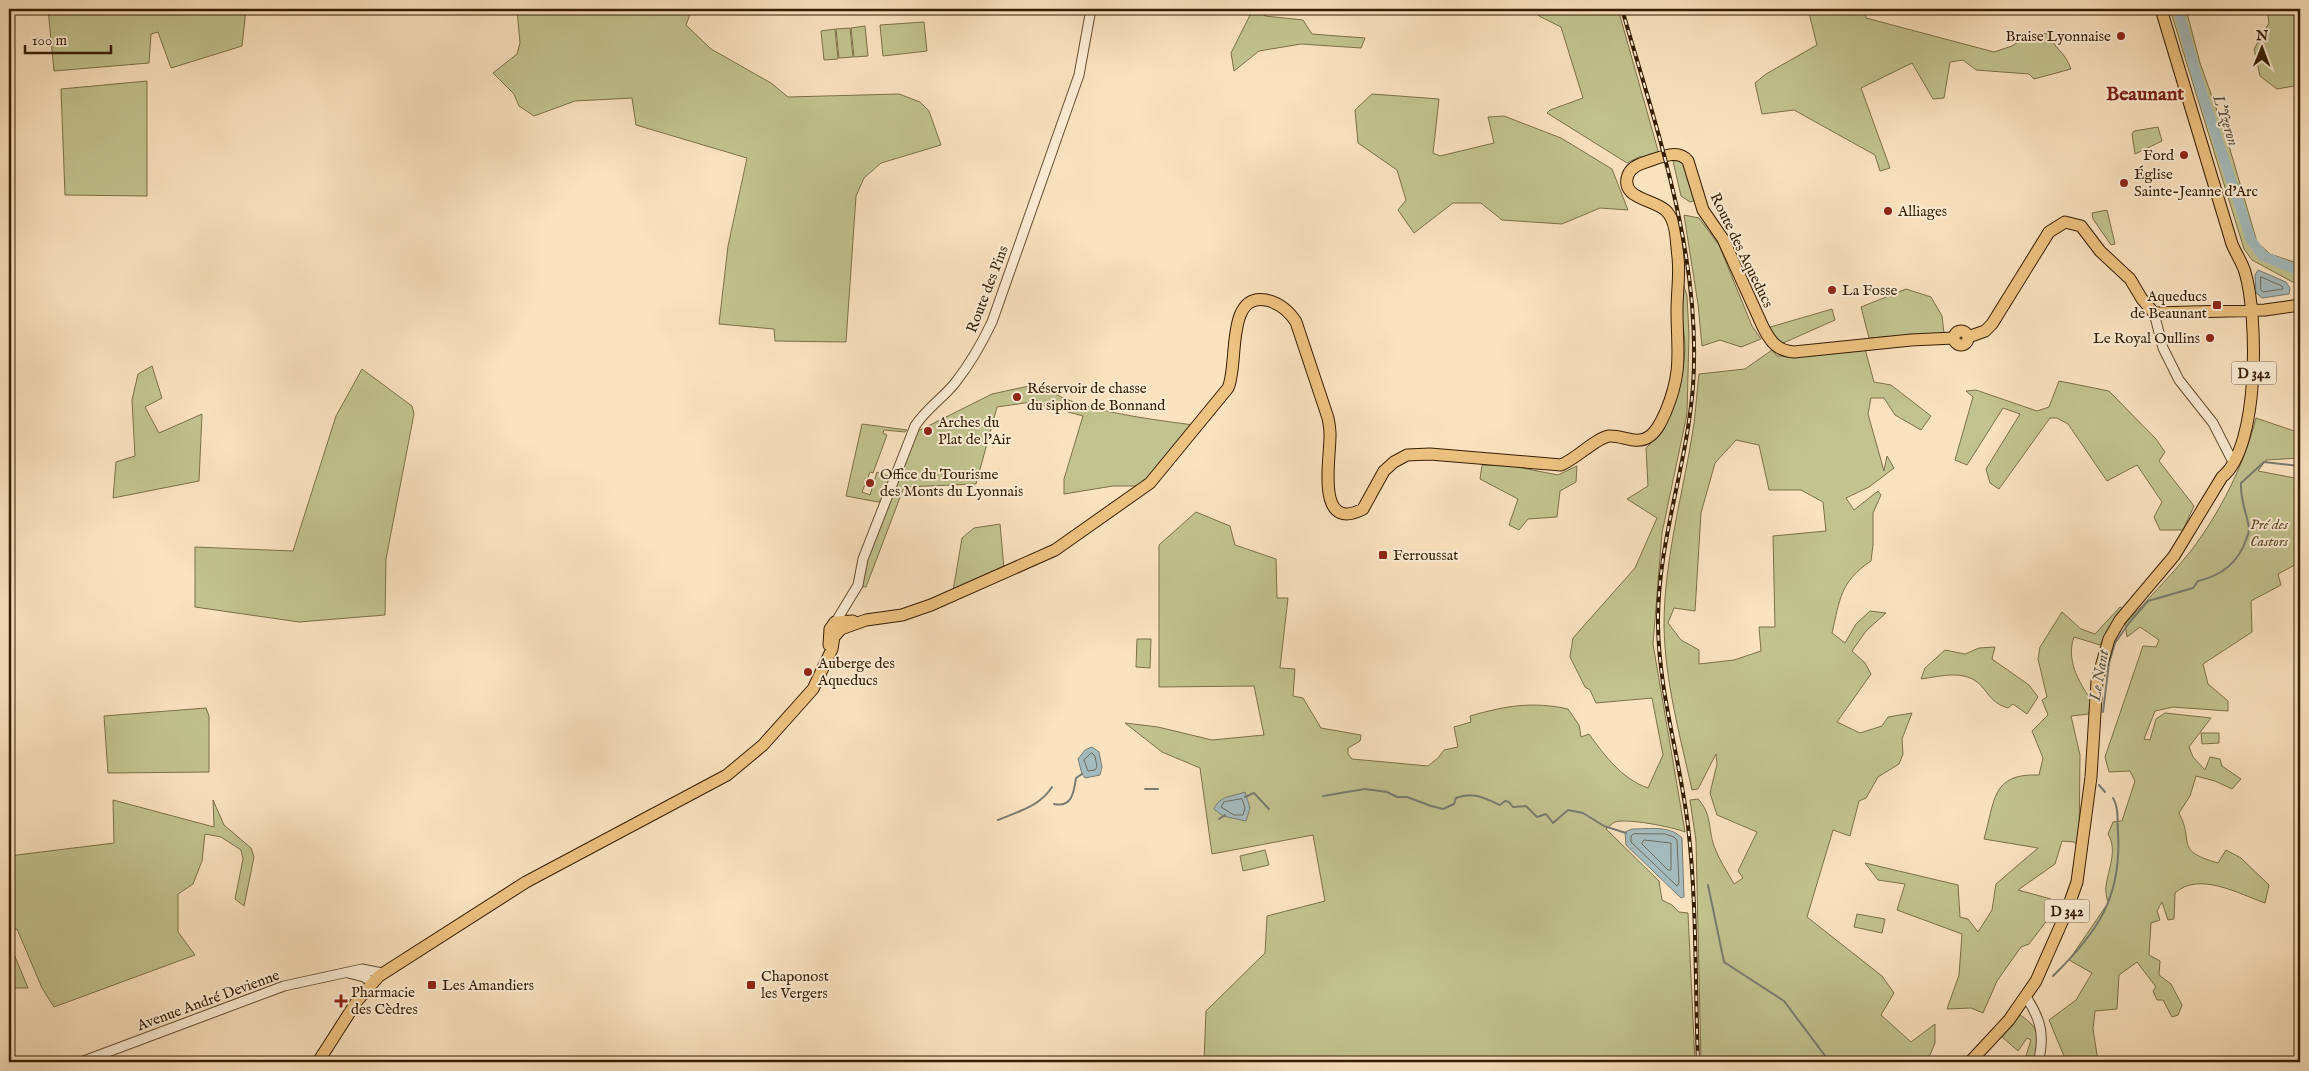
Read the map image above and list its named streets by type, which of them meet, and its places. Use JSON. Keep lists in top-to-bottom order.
{
  "streets": {
    "main road": ["Route des Aqueducs", "D 342"],
    "street": ["Route des Pins", "Avenue André Devienne"]
  },
  "crossings": [
    ["Route des Aqueducs", "Route des Pins"]
  ],
  "districts": ["Beaunant"],
  "water": ["L'Yzeron", "Le Nant"],
  "parks": ["Pré des Castors"],
  "places": {
    "other": [
      "Braise Lyonnaise",
      "Ford",
      "Église Sainte-Jeanne d'Arc",
      "Alliages",
      "La Fosse",
      "Le Royal Oullins",
      "Réservoir de chasse du siphon de Bonnand",
      "Arches du Plat de l'Air",
      "Office du Tourisme des Monts du Lyonnais",
      "Auberge des Aqueducs"
    ],
    "transit": [
      "Aqueducs de Beaunant",
      "Ferroussat",
      "Les Amandiers",
      "Chaponost les Vergers"
    ],
    "health": ["Pharmacie des Cèdres"]
  },
  "scale_bar": "100 m",
  "north": "top"
}
